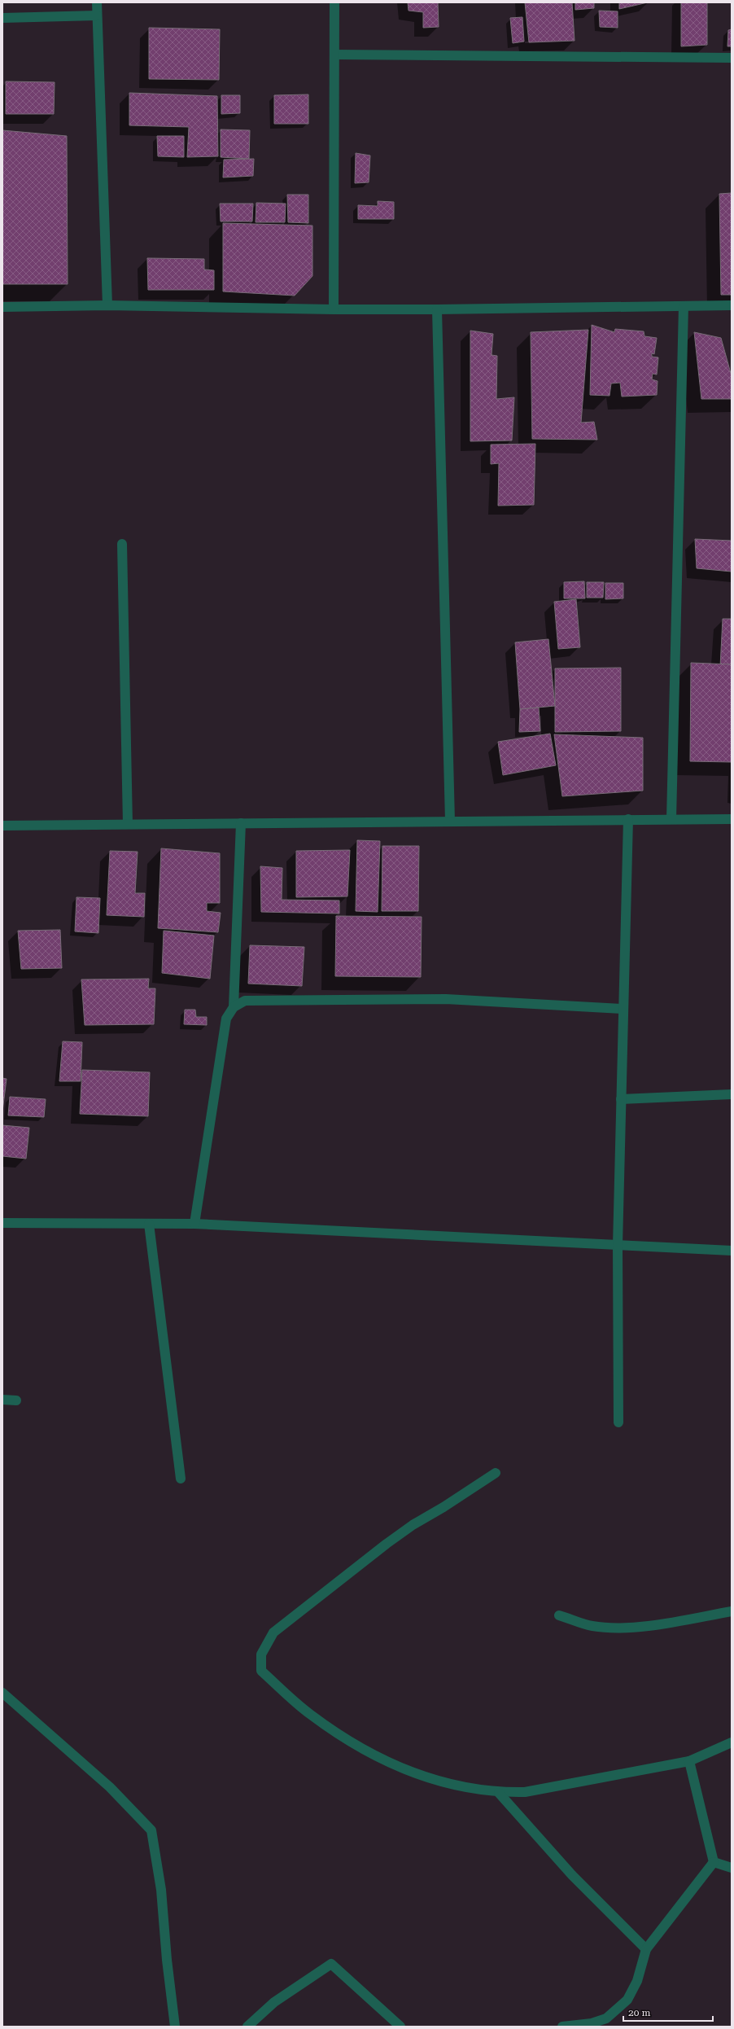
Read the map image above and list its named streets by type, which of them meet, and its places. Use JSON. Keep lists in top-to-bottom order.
{
  "scale_bar": "20 m"
}
